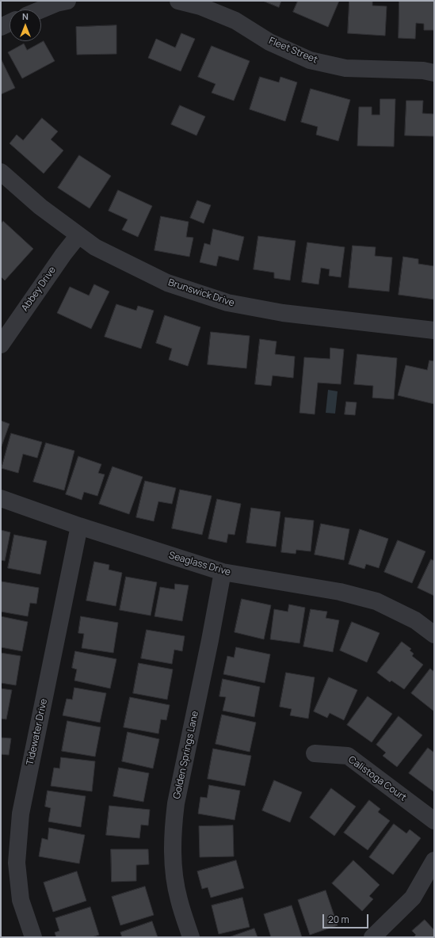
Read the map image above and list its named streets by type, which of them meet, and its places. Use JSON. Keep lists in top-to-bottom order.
{
  "streets": {
    "street": [
      "Fleet Street",
      "Abbey Drive",
      "Brunswick Drive",
      "Seaglass Drive",
      "Tidewater Drive",
      "Golden Springs Lane",
      "Calistoga Court"
    ]
  },
  "crossings": [
    ["Abbey Drive", "Brunswick Drive"],
    ["Seaglass Drive", "Tidewater Drive"],
    ["Seaglass Drive", "Golden Springs Lane"]
  ],
  "scale_bar": "20 m",
  "north": "top"
}
